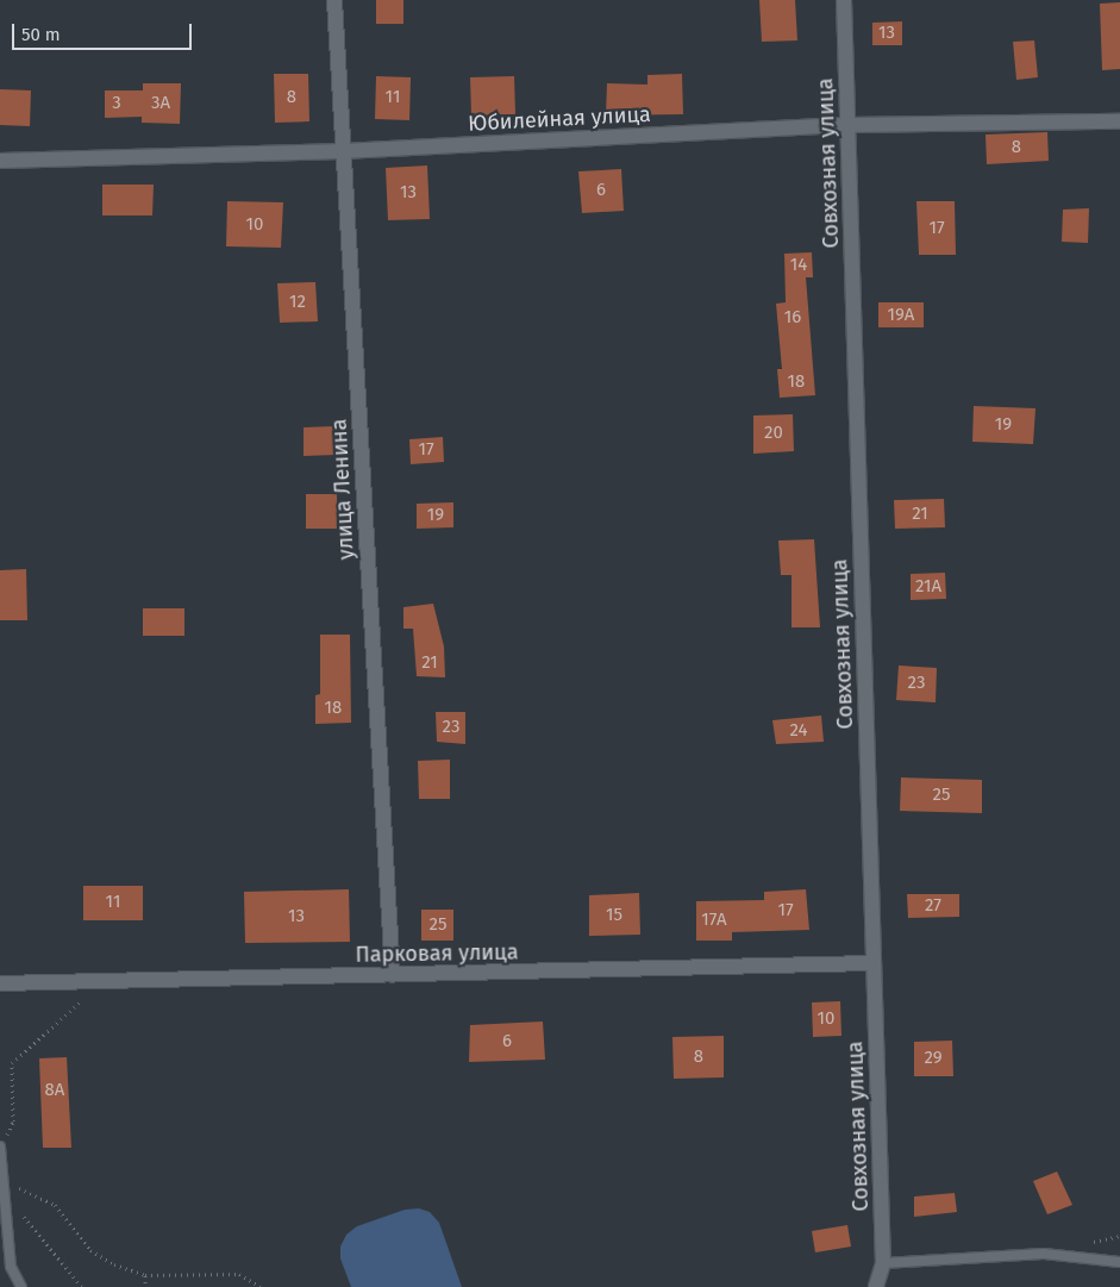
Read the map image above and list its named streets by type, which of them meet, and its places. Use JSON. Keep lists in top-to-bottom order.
{
  "streets": {
    "street": [
      "Юбилейная улица",
      "Совхозная улица",
      "улица Ленина",
      "Парковая улица"
    ]
  },
  "crossings": [
    ["Юбилейная улица", "Совхозная улица"],
    ["Юбилейная улица", "улица Ленина"],
    ["Совхозная улица", "Парковая улица"],
    ["улица Ленина", "Парковая улица"]
  ],
  "house_numbers": [
    "13",
    "8",
    "11",
    "3",
    "3А",
    "8",
    "6",
    "13",
    "10",
    "17",
    "14",
    "12",
    "19А",
    "16",
    "18",
    "19",
    "20",
    "17",
    "21",
    "19",
    "21А",
    "21",
    "23",
    "18",
    "23",
    "24",
    "25",
    "11",
    "27",
    "17",
    "15",
    "13",
    "17А",
    "25",
    "10",
    "6",
    "8",
    "29",
    "8А"
  ],
  "scale_bar": "50 m"
}
